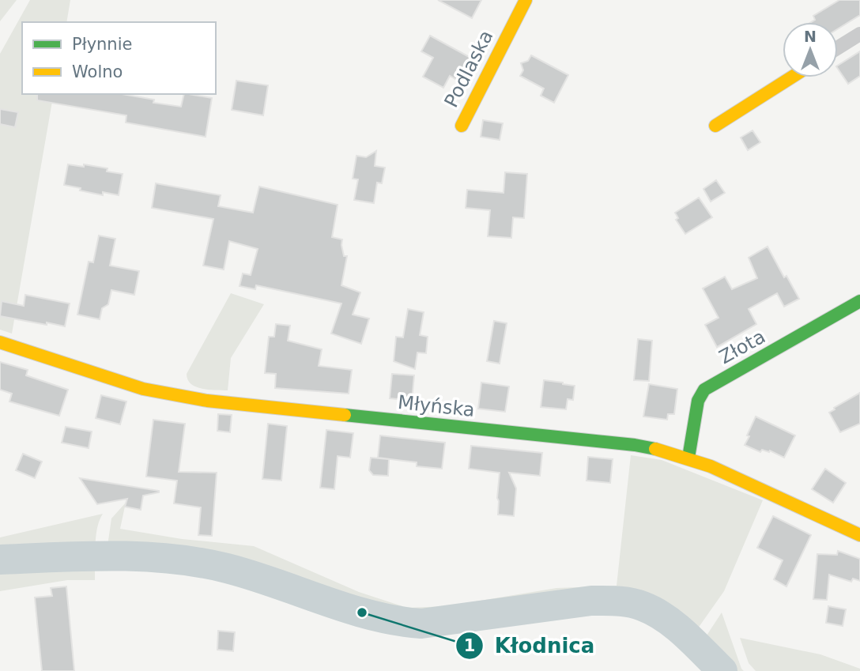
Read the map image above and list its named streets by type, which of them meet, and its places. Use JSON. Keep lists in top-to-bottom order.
{
  "streets": {
    "street": ["Podlaska", "Złota", "Młyńska"]
  },
  "crossings": [
    ["Złota", "Młyńska"]
  ],
  "places": ["Kłodnica"],
  "legend": ["Płynnie", "Wolno"],
  "north": "top"
}
